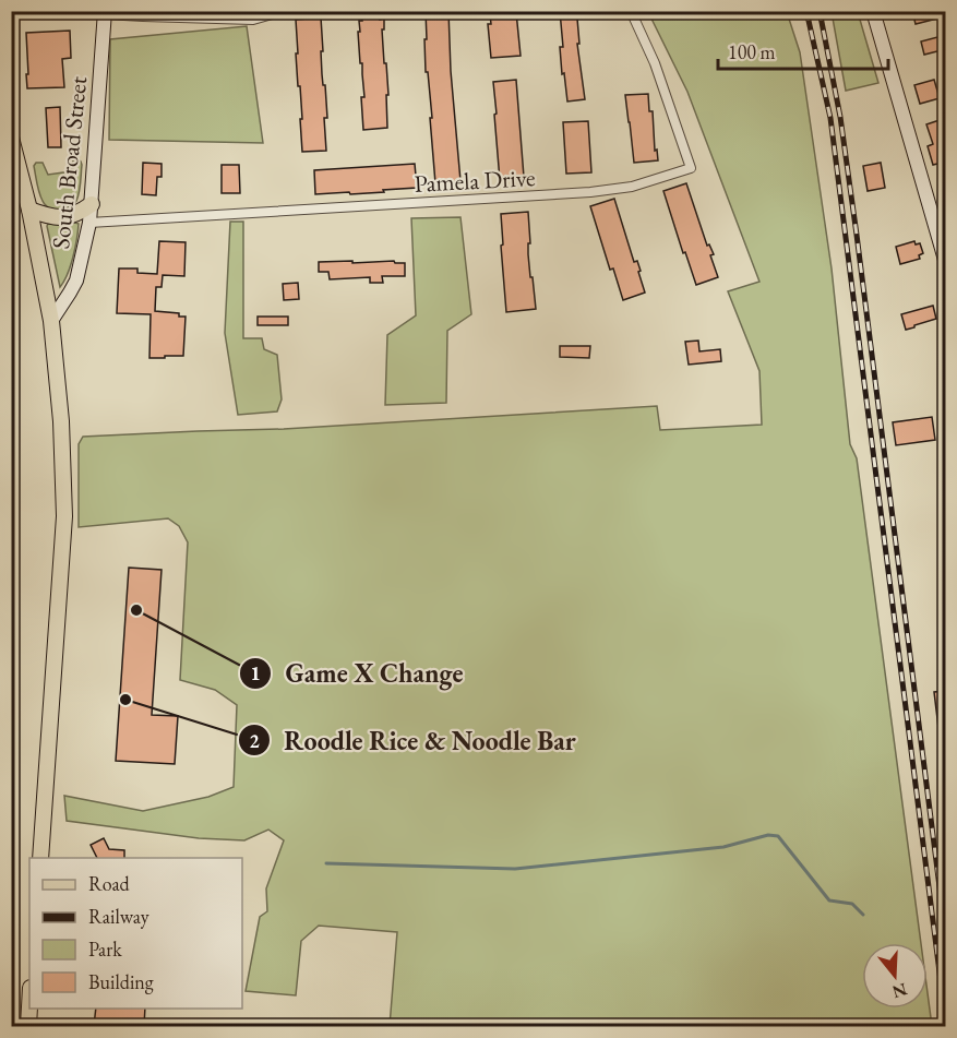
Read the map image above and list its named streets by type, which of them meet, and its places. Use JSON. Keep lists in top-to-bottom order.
{
  "streets": {
    "main road": ["South Broad Street"],
    "street": ["Pamela Drive"]
  },
  "crossings": [
    ["South Broad Street", "Pamela Drive"]
  ],
  "places": ["Game X Change", "Roodle Rice & Noodle Bar"],
  "legend": [
    "Road",
    "Railway",
    "Park",
    "Building"
  ],
  "scale_bar": "100 m",
  "north": "bottom"
}
